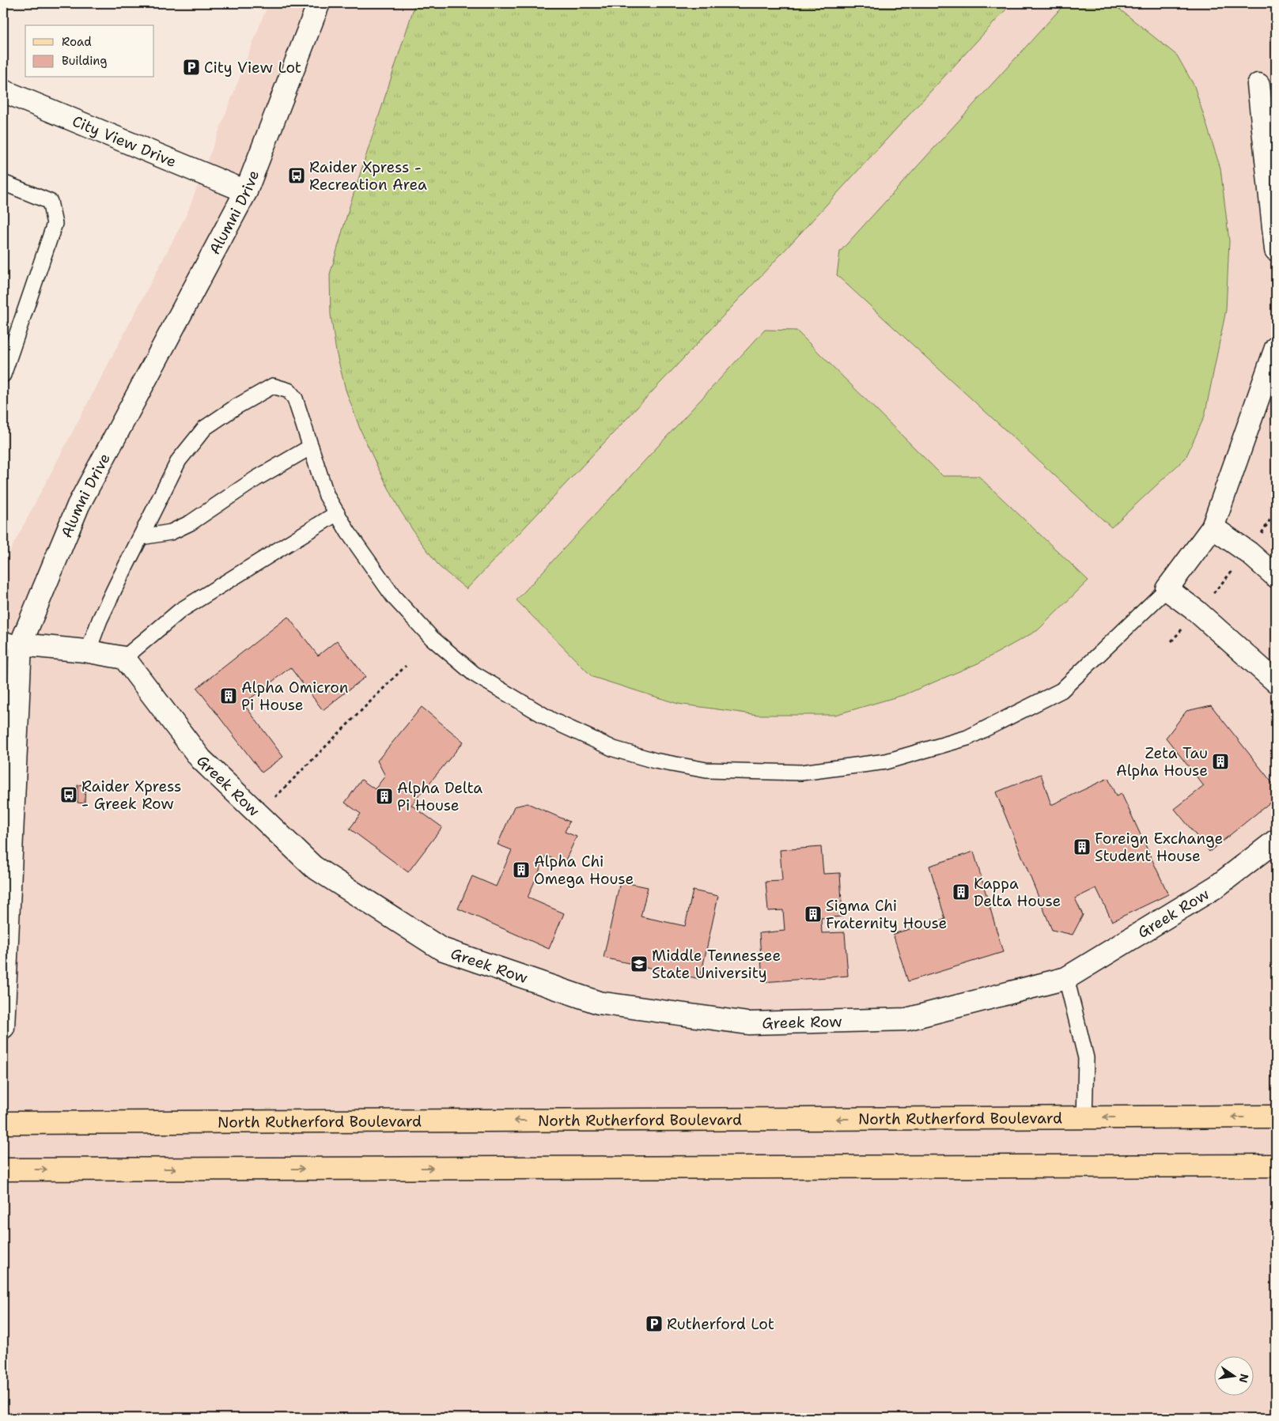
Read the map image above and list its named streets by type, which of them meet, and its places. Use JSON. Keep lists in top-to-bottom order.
{
  "streets": {
    "main road": ["North Rutherford Boulevard"],
    "street": ["City View Drive", "Alumni Drive", "Greek Row"]
  },
  "crossings": [
    ["City View Drive", "Alumni Drive"]
  ],
  "places": {
    "parking": ["City View Lot", "Rutherford Lot"],
    "bus stop": ["Raider Xpress - Recreation Area", "Raider Xpress - Greek Row"],
    "building": [
      "Alpha Omicron Pi House",
      "Zeta Tau Alpha House",
      "Alpha Delta Pi House",
      "Foreign Exchange Student House",
      "Alpha Chi Omega House",
      "Kappa Delta House",
      "Sigma Chi Fraternity House"
    ],
    "school or university": ["Middle Tennessee State University"]
  },
  "legend": ["Road", "Building"],
  "north": "right"
}
